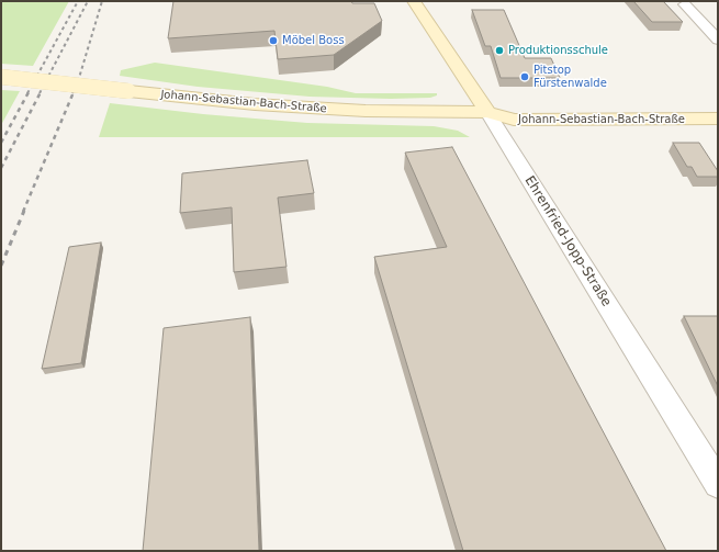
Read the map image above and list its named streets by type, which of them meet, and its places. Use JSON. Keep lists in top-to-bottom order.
{
  "streets": {
    "street": ["Johann-Sebastian-Bach-Straße", "Ehrenfried-Jopp-Straße"]
  },
  "crossings": [
    ["Johann-Sebastian-Bach-Straße", "Ehrenfried-Jopp-Straße"]
  ],
  "places": ["Möbel Boss", "Produktionsschule", "Pitstop Fürstenwalde"]
}
